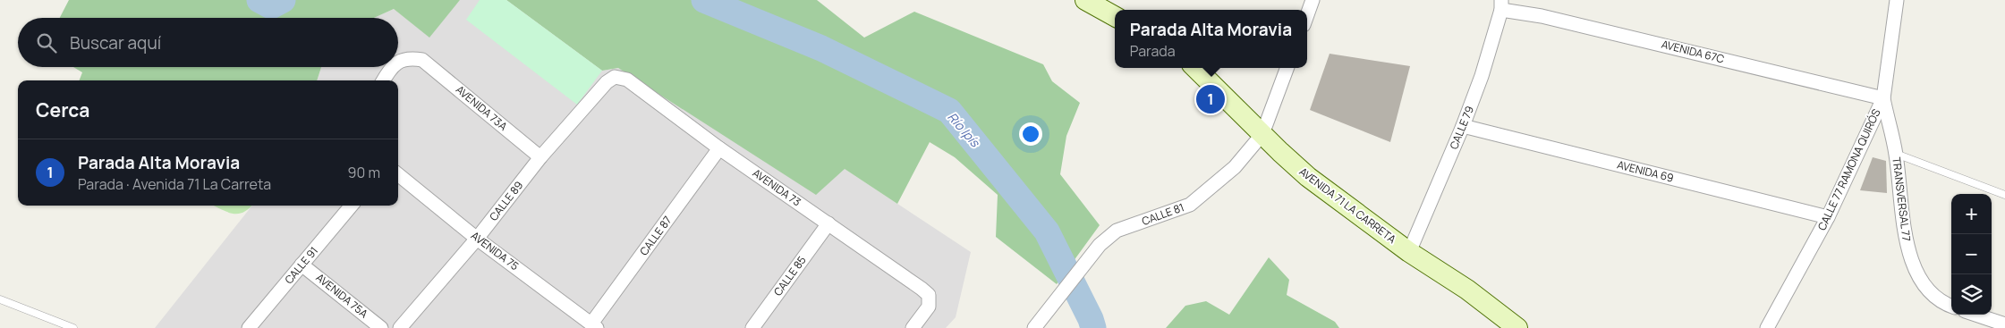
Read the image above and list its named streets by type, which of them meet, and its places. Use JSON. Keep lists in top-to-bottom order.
{
  "streets": {
    "street": [
      "AVENIDA 67C",
      "AVENIDA 73A",
      "CALLE 79",
      "CALLE 77 RAMONA QUIRÓS",
      "AVENIDA 69",
      "AVENIDA 73",
      "TRANSVERSAL 77",
      "CALLE 89",
      "AVENIDA 71 LA CARRETA",
      "CALLE 81",
      "CALLE 87",
      "AVENIDA 75",
      "CALLE 91",
      "CALLE 85",
      "AVENIDA 75A"
    ]
  },
  "crossings": [
    ["AVENIDA 67C", "CALLE 79"],
    ["AVENIDA 67C", "CALLE 77 RAMONA QUIRÓS"],
    ["AVENIDA 67C", "TRANSVERSAL 77"],
    ["AVENIDA 73A", "CALLE 89"],
    ["CALLE 79", "AVENIDA 69"],
    ["CALLE 79", "AVENIDA 71 LA CARRETA"],
    ["CALLE 77 RAMONA QUIRÓS", "AVENIDA 69"],
    ["CALLE 77 RAMONA QUIRÓS", "TRANSVERSAL 77"],
    ["AVENIDA 73", "CALLE 89"],
    ["AVENIDA 73", "CALLE 87"],
    ["AVENIDA 73", "CALLE 85"],
    ["CALLE 89", "AVENIDA 75"],
    ["AVENIDA 71 LA CARRETA", "CALLE 81"],
    ["CALLE 87", "AVENIDA 75"],
    ["CALLE 91", "AVENIDA 75A"]
  ],
  "water": ["Río Ipís"],
  "page": {
    "popup": ["Parada Alta Moravia", "Parada"],
    "search": "Buscar aquí",
    "heading": "Cerca",
    "pins": "1",
    "list": [
      {
        "mark": "1",
        "name": "Parada Alta Moravia",
        "note": "Parada · Avenida 71 La Carreta",
        "value": "90 m"
      }
    ],
    "map_buttons": ["+", "−"]
  }
}
